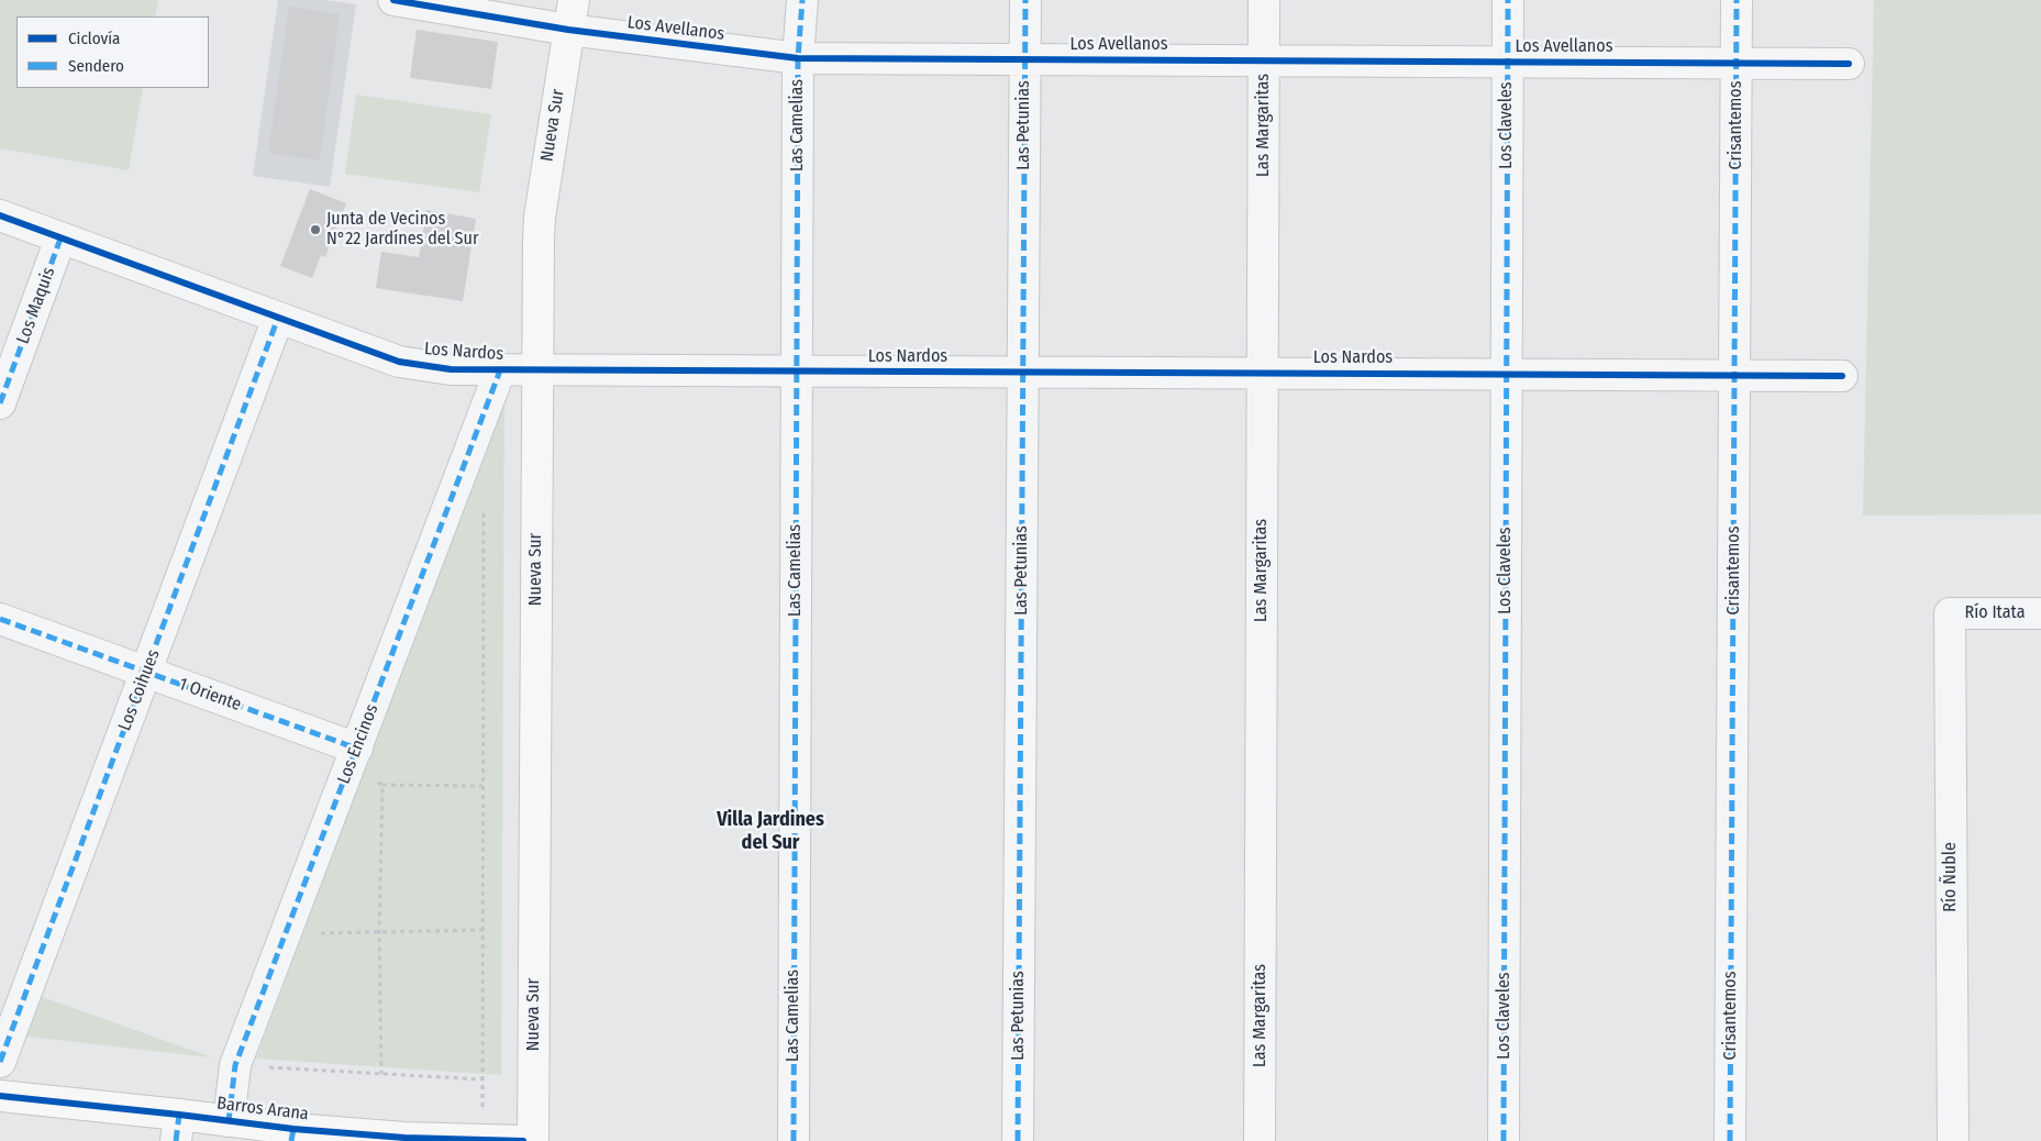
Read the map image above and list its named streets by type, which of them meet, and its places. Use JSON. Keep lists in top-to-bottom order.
{
  "streets": {
    "street": [
      "Los Avellanos",
      "Nueva Sur",
      "Las Camelias",
      "Las Petunias",
      "Las Margaritas",
      "Los Claveles",
      "Crisantemos",
      "Los Maquis",
      "Los Nardos",
      "Río Itata",
      "Los Coihues",
      "1 Oriente",
      "Los Encinos",
      "Río Ñuble",
      "Barros Arana"
    ]
  },
  "crossings": [
    ["Los Avellanos", "Nueva Sur"],
    ["Los Avellanos", "Las Camelias"],
    ["Los Avellanos", "Las Petunias"],
    ["Los Avellanos", "Las Margaritas"],
    ["Los Avellanos", "Los Claveles"],
    ["Los Avellanos", "Crisantemos"],
    ["Nueva Sur", "Los Nardos"],
    ["Las Camelias", "Los Nardos"],
    ["Las Petunias", "Los Nardos"],
    ["Las Margaritas", "Los Nardos"],
    ["Los Claveles", "Los Nardos"],
    ["Crisantemos", "Los Nardos"],
    ["Los Maquis", "Los Nardos"],
    ["Los Nardos", "Los Coihues"],
    ["Los Nardos", "Los Encinos"],
    ["Río Itata", "Río Ñuble"],
    ["Los Coihues", "1 Oriente"],
    ["1 Oriente", "Los Encinos"],
    ["Los Encinos", "Barros Arana"]
  ],
  "districts": ["Villa Jardines del Sur"],
  "places": ["Junta de Vecinos N°22 Jardínes del Sur"],
  "legend": ["Ciclovía", "Sendero"]
}
